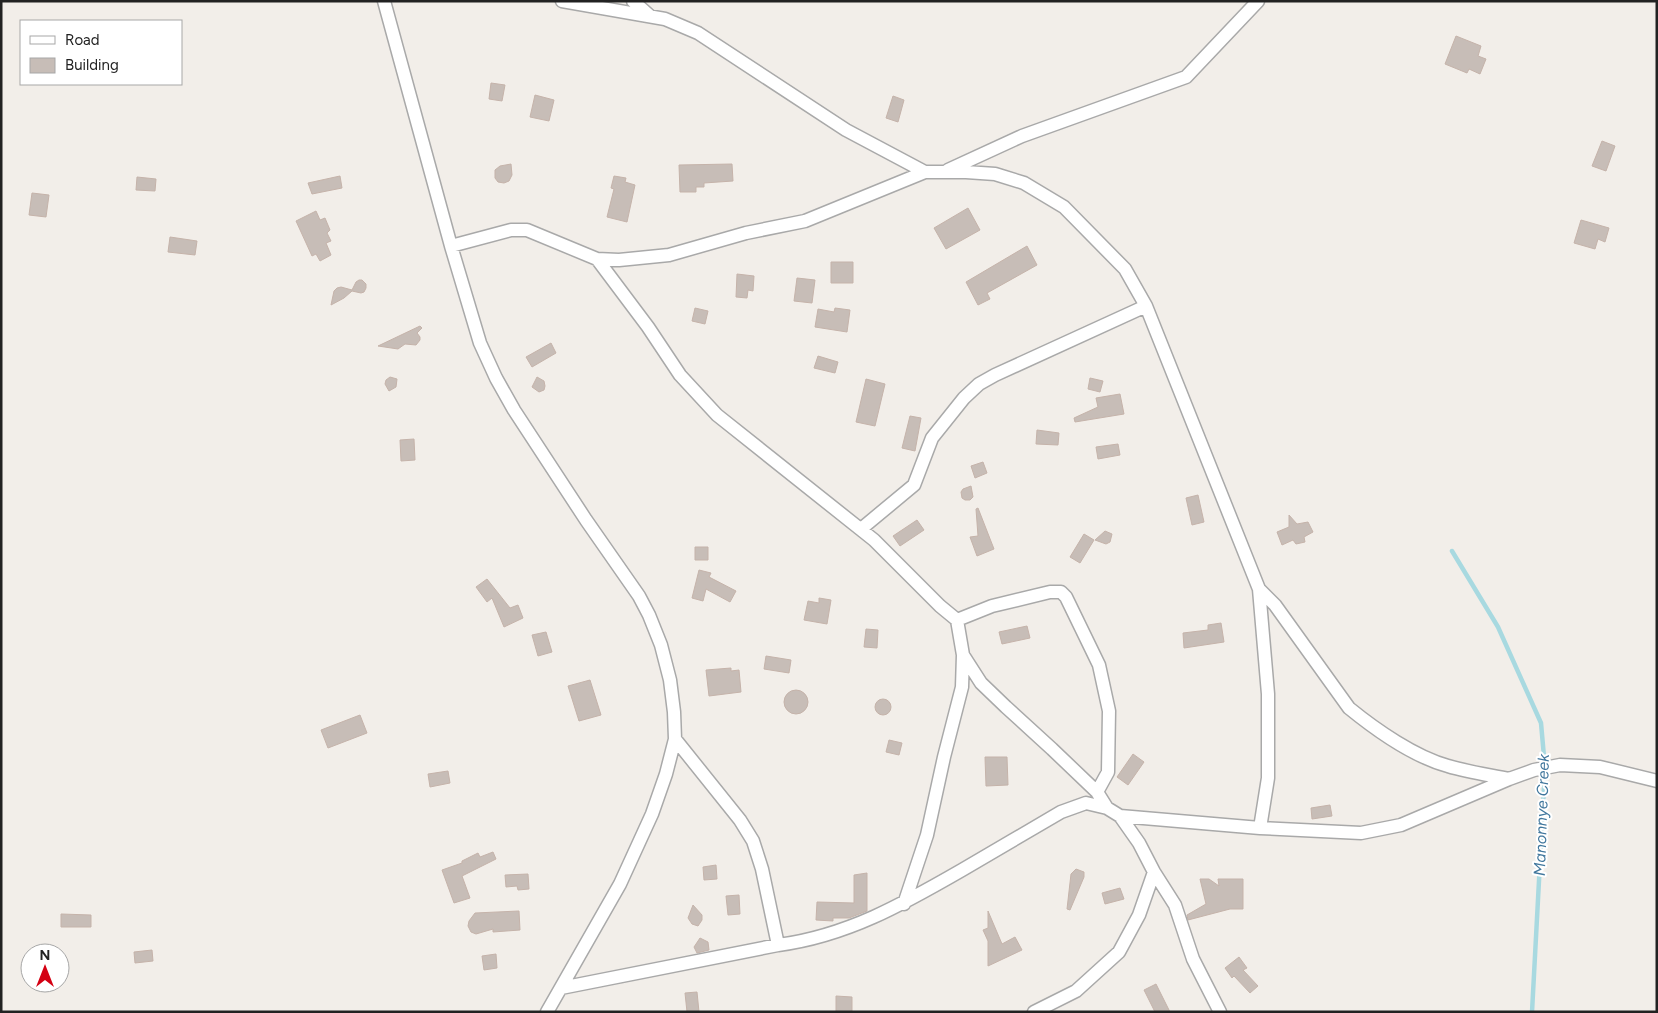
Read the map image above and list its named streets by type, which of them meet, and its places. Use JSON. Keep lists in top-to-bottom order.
{
  "water": ["Manonnye Creek"],
  "legend": ["Road", "Building"],
  "north": "top"
}
